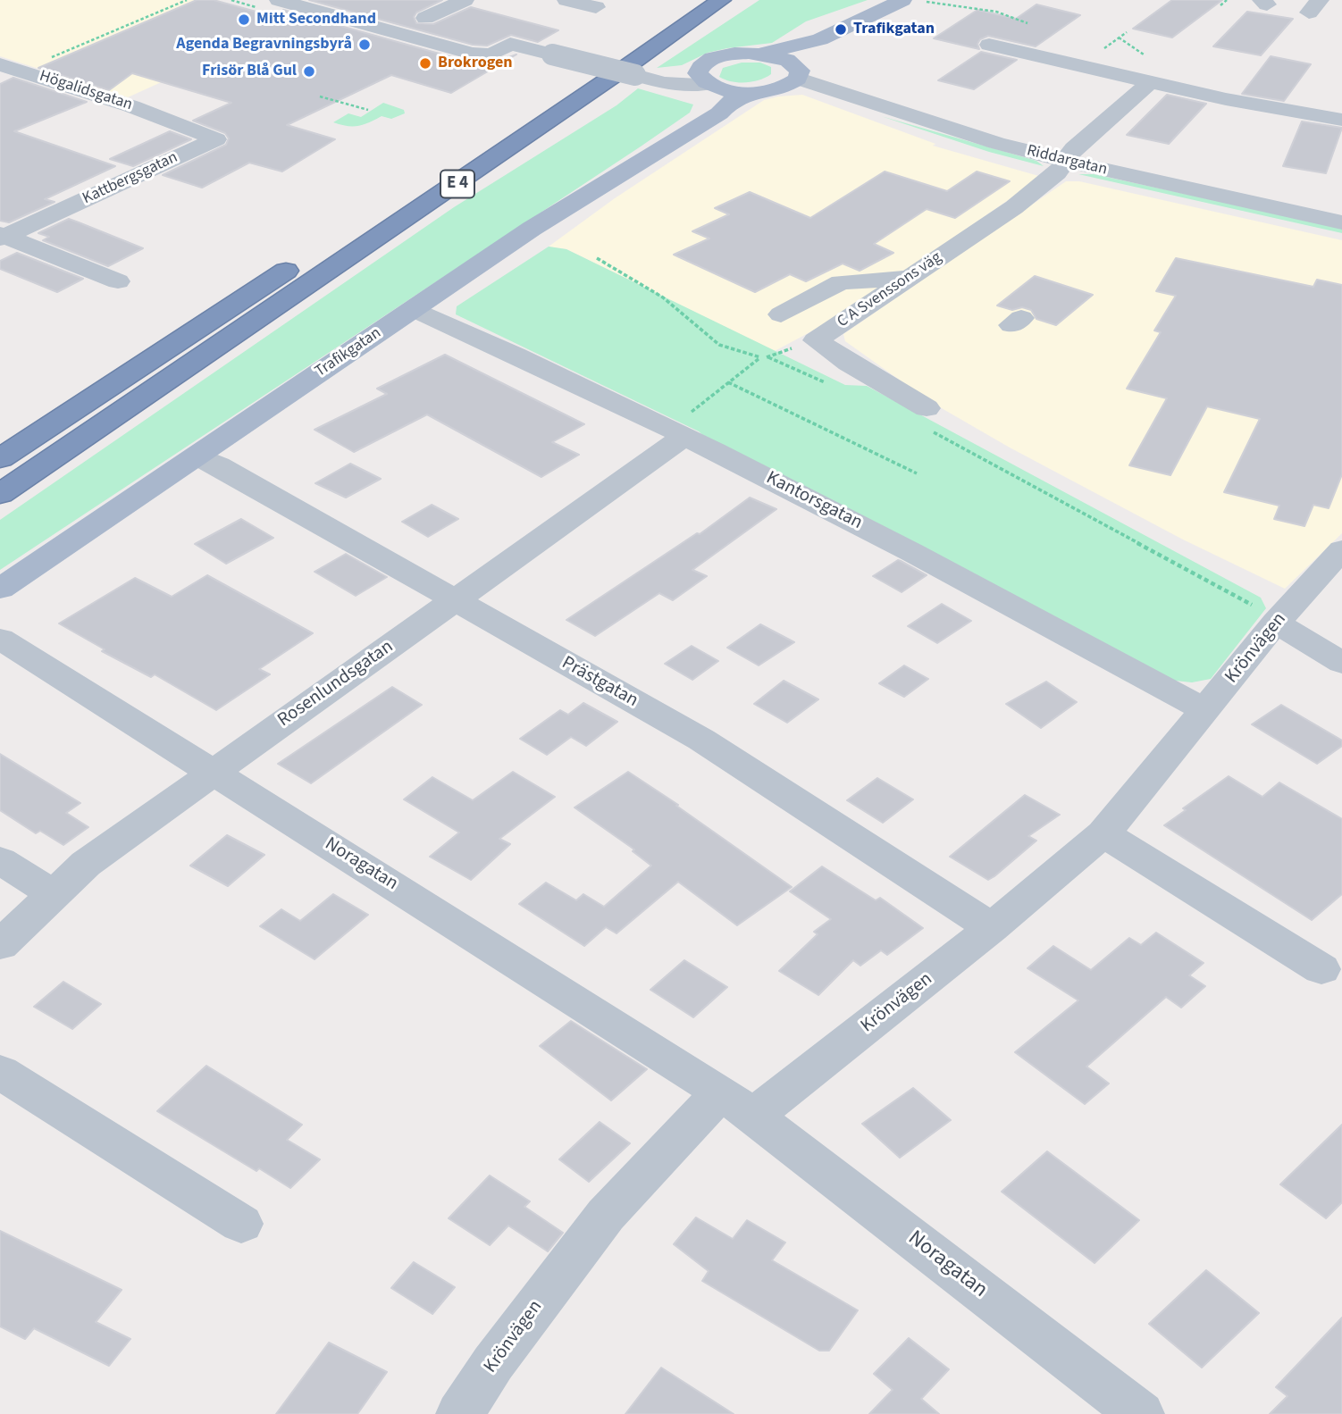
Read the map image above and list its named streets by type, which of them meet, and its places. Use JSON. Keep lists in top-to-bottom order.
{
  "streets": {
    "highway": ["E 4"],
    "main road": ["Trafikgatan"],
    "street": [
      "Högalidsgatan",
      "Riddargatan",
      "Kattbergsgatan",
      "C A Svenssons väg",
      "Kantorsgatan",
      "Krönvägen",
      "Prästgatan",
      "Rosenlundsgatan",
      "Noragatan"
    ]
  },
  "crossings": [
    ["Högalidsgatan", "Kattbergsgatan"],
    ["Riddargatan", "C A Svenssons väg"],
    ["Trafikgatan", "Kantorsgatan"],
    ["Trafikgatan", "Prästgatan"],
    ["Kantorsgatan", "Krönvägen"],
    ["Kantorsgatan", "Rosenlundsgatan"],
    ["Krönvägen", "Prästgatan"],
    ["Krönvägen", "Noragatan"],
    ["Prästgatan", "Rosenlundsgatan"],
    ["Rosenlundsgatan", "Noragatan"]
  ],
  "places": [
    "Mitt Secondhand",
    "Trafikgatan",
    "Agenda Begravningsbyrå",
    "Brokrogen",
    "Frisör Blå Gul"
  ]
}
